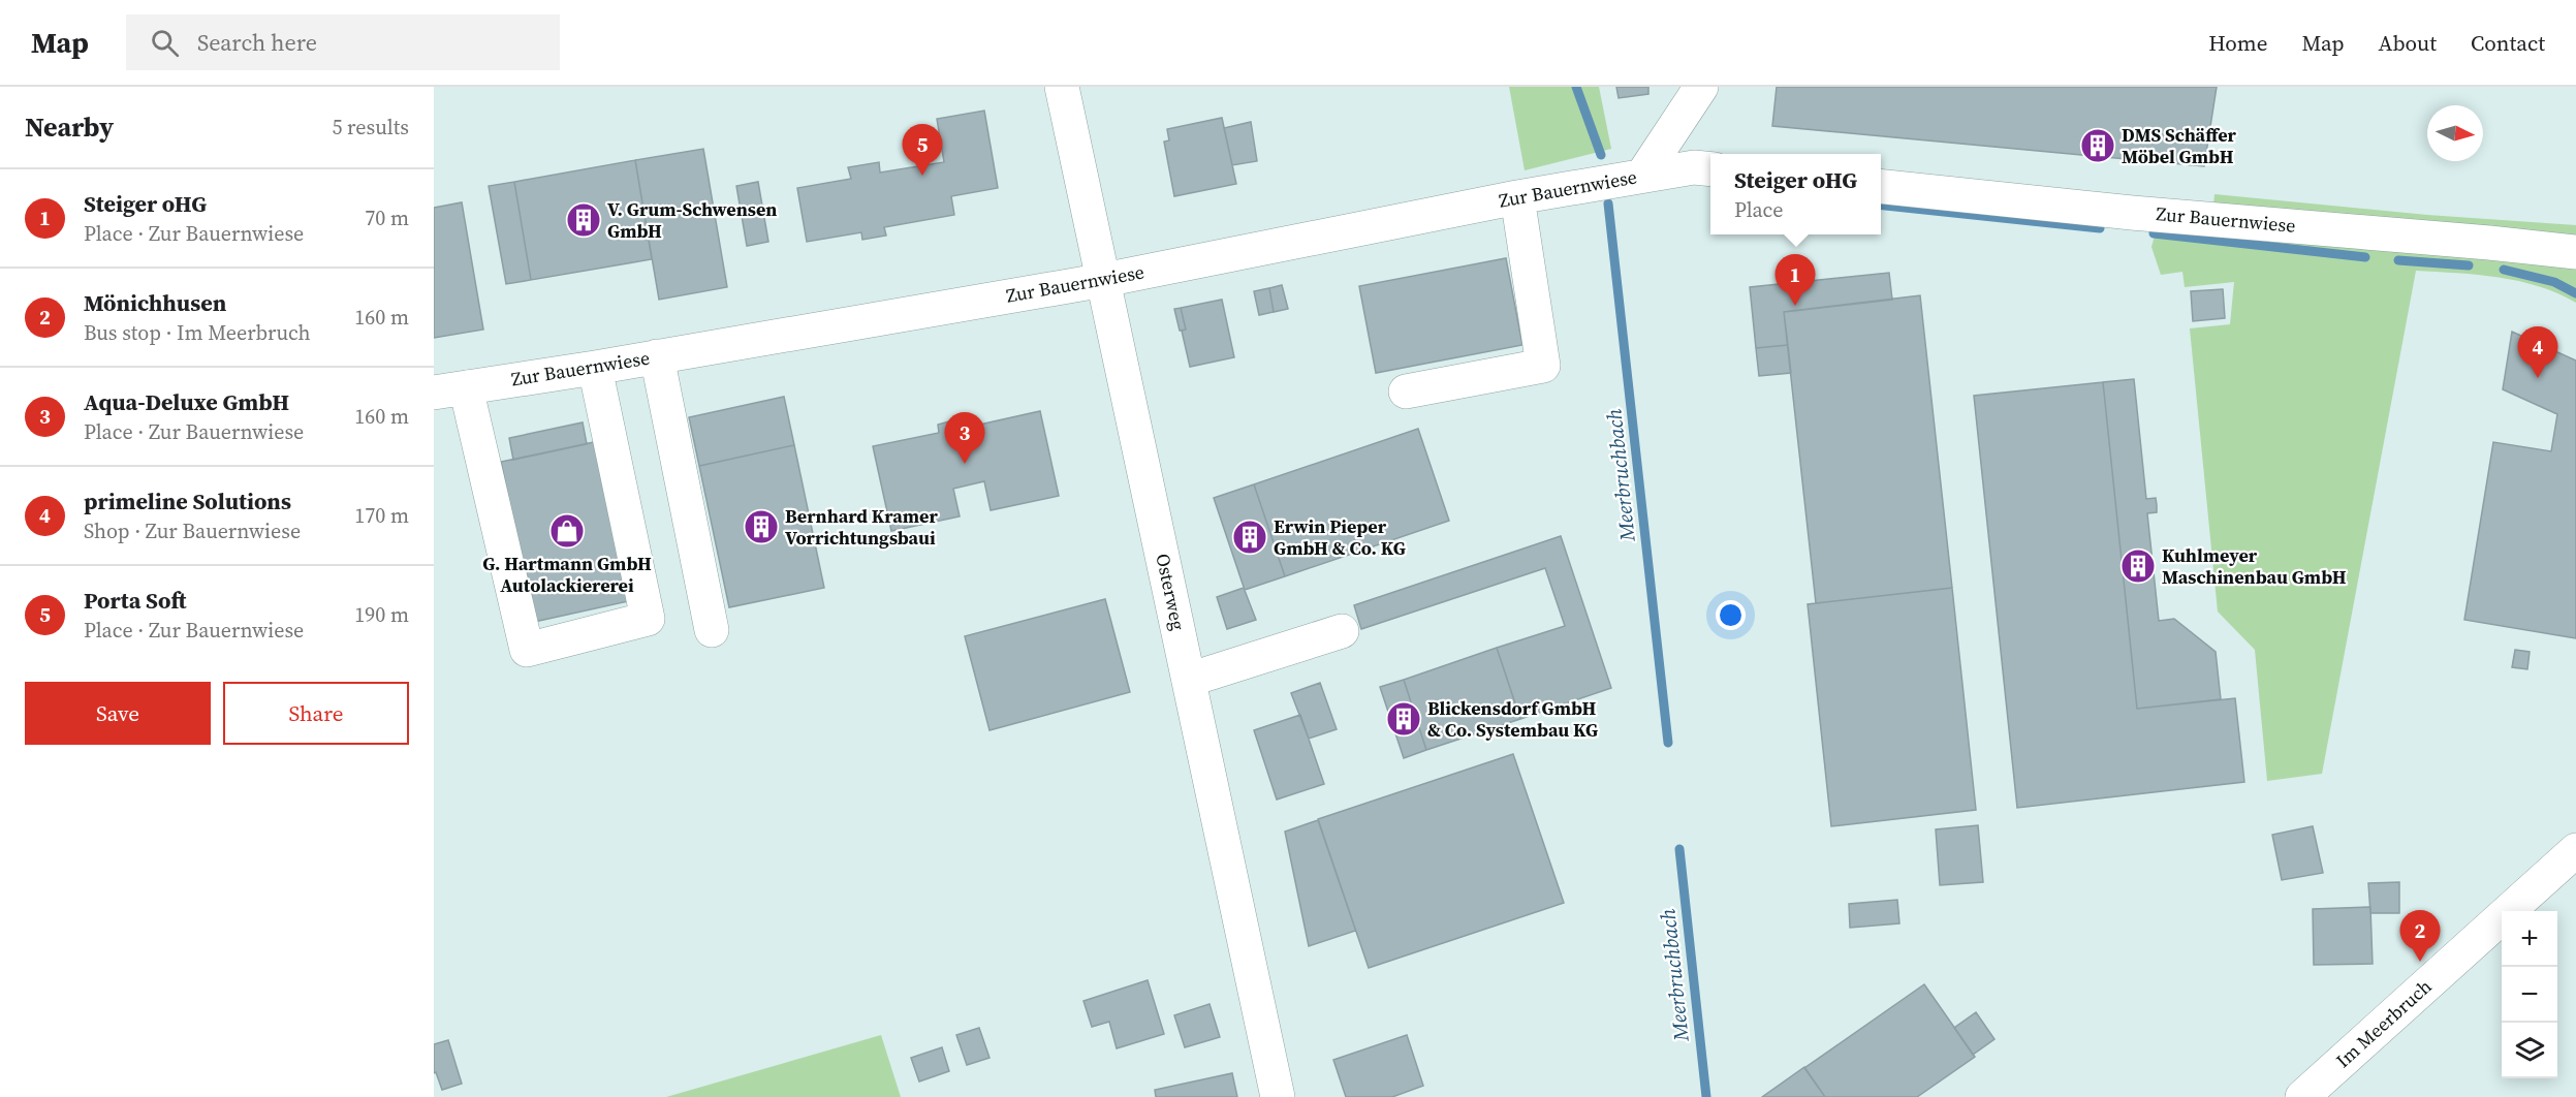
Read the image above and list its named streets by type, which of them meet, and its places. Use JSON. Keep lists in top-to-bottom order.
{
  "streets": {
    "street": ["Zur Bauernwiese", "Osterweg", "Im Meerbruch"]
  },
  "crossings": [
    ["Zur Bauernwiese", "Osterweg"]
  ],
  "water": ["Meerbruchbach"],
  "places": {
    "building": [
      "DMS Schäffer Möbel GmbH",
      "V. Grum-Schwensen GmbH",
      "Bernhard Kramer Vorrichtungsbaui",
      "Erwin Pieper GmbH & Co. KG",
      "Kuhlmeyer Maschinenbau GmbH",
      "Blickensdorf GmbH & Co. Systembau KG"
    ],
    "shop": ["G. Hartmann GmbH Autolackiererei"]
  },
  "north": "right",
  "page": {
    "header": "Map",
    "search": "Search here",
    "nav": [
      "Home",
      "Map",
      "About",
      "Contact"
    ],
    "heading": ["Nearby", "5 results"],
    "pins": [
      "5",
      "1",
      "4",
      "3",
      "2"
    ],
    "popup": ["Steiger oHG", "Place"],
    "list": [
      {
        "mark": "1",
        "name": "Steiger oHG",
        "note": "Place · Zur Bauernwiese",
        "value": "70 m"
      },
      {
        "mark": "2",
        "name": "Mönichhusen",
        "note": "Bus stop · Im Meerbruch",
        "value": "160 m"
      },
      {
        "mark": "3",
        "name": "Aqua-Deluxe GmbH",
        "note": "Place · Zur Bauernwiese",
        "value": "160 m"
      },
      {
        "mark": "4",
        "name": "primeline Solutions",
        "note": "Shop · Zur Bauernwiese",
        "value": "170 m"
      },
      {
        "mark": "5",
        "name": "Porta Soft",
        "note": "Place · Zur Bauernwiese",
        "value": "190 m"
      }
    ],
    "buttons": ["Save", "Share"],
    "map_buttons": ["+", "−"]
  }
}
